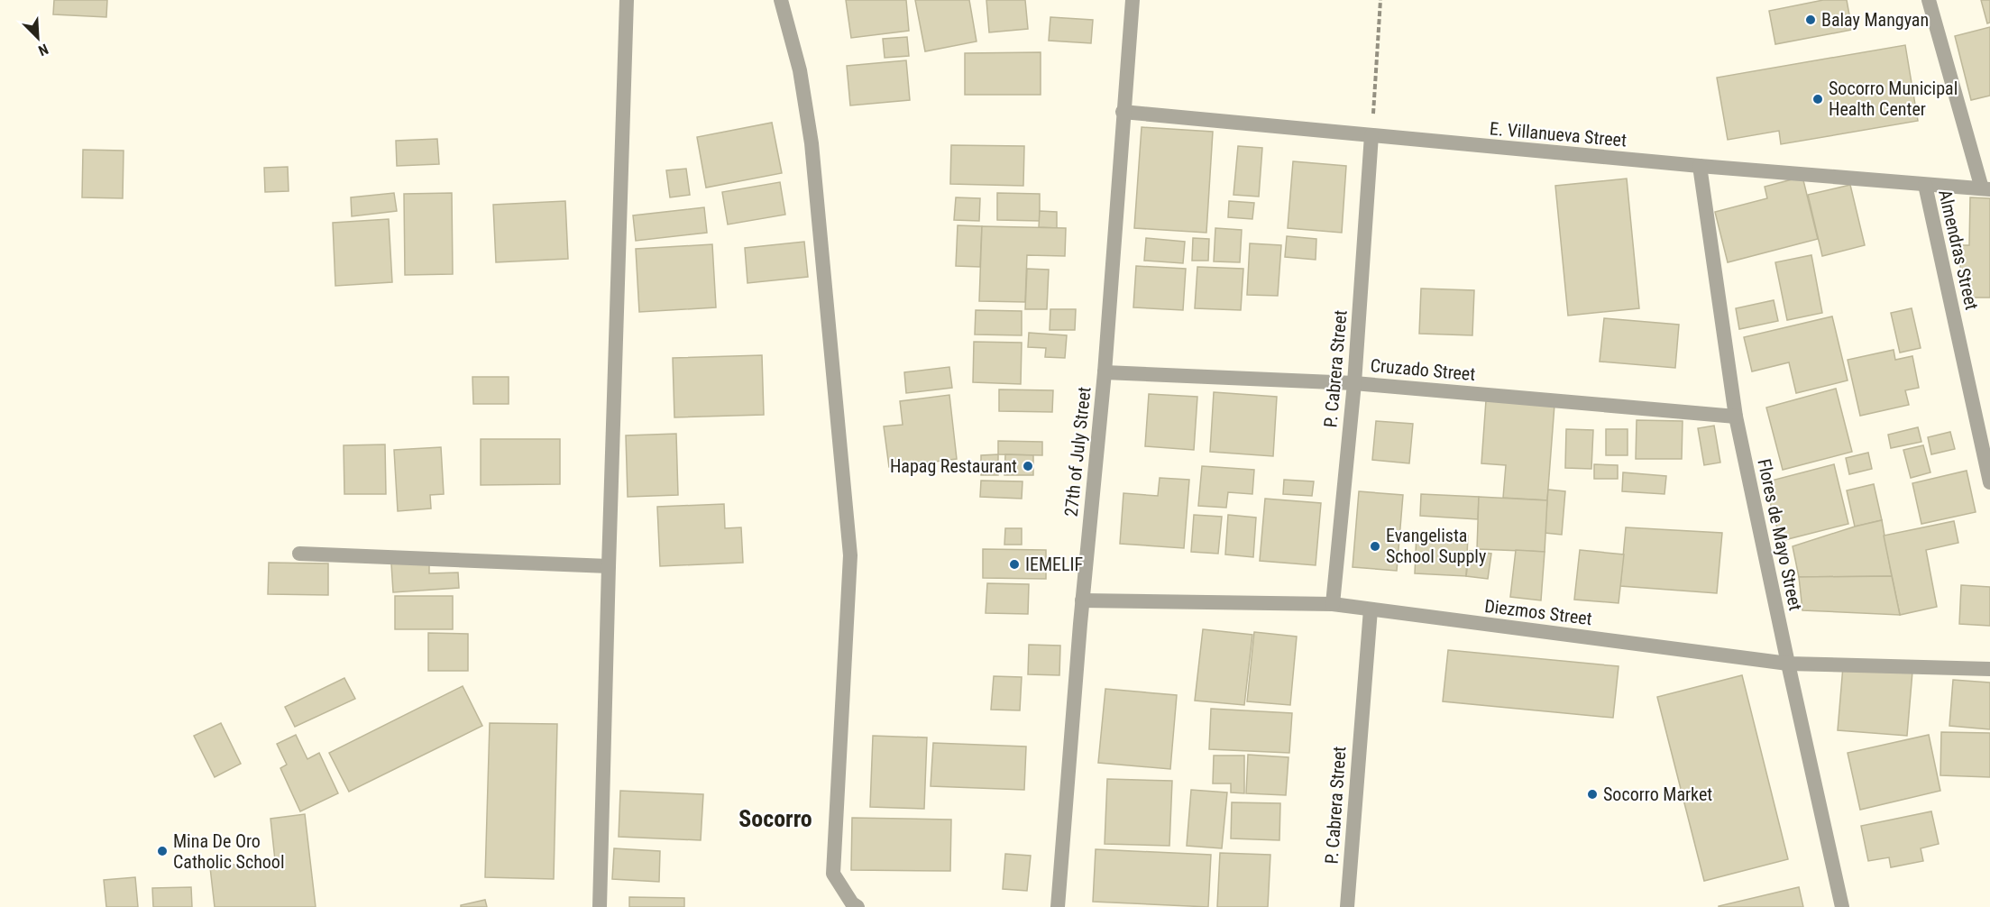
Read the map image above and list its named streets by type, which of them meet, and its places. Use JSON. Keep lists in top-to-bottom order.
{
  "streets": {
    "street": [
      "E. Villanueva Street",
      "Almendras Street",
      "P. Cabrera Street",
      "Cruzado Street",
      "27th of July Street",
      "Flores de Mayo Street",
      "Diezmos Street"
    ]
  },
  "crossings": [
    ["E. Villanueva Street", "Almendras Street"],
    ["E. Villanueva Street", "P. Cabrera Street"],
    ["E. Villanueva Street", "27th of July Street"],
    ["E. Villanueva Street", "Flores de Mayo Street"],
    ["P. Cabrera Street", "Cruzado Street"],
    ["P. Cabrera Street", "Diezmos Street"],
    ["Cruzado Street", "27th of July Street"],
    ["Cruzado Street", "Flores de Mayo Street"],
    ["27th of July Street", "Diezmos Street"],
    ["Flores de Mayo Street", "Diezmos Street"]
  ],
  "districts": ["Socorro"],
  "places": [
    "Balay Mangyan",
    "Socorro Municipal Health Center",
    "Hapag Restaurant",
    "Evangelista School Supply",
    "IEMELIF",
    "Socorro Market",
    "Mina De Oro Catholic School"
  ],
  "north": "bottom right"
}
